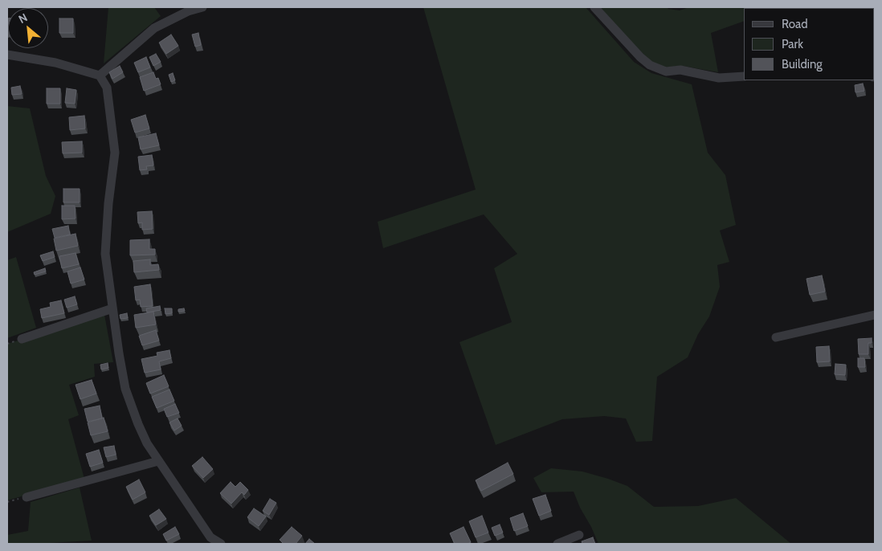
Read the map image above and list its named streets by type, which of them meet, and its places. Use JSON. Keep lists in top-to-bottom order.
{
  "legend": ["Road", "Park", "Building"],
  "north": "top left"
}
